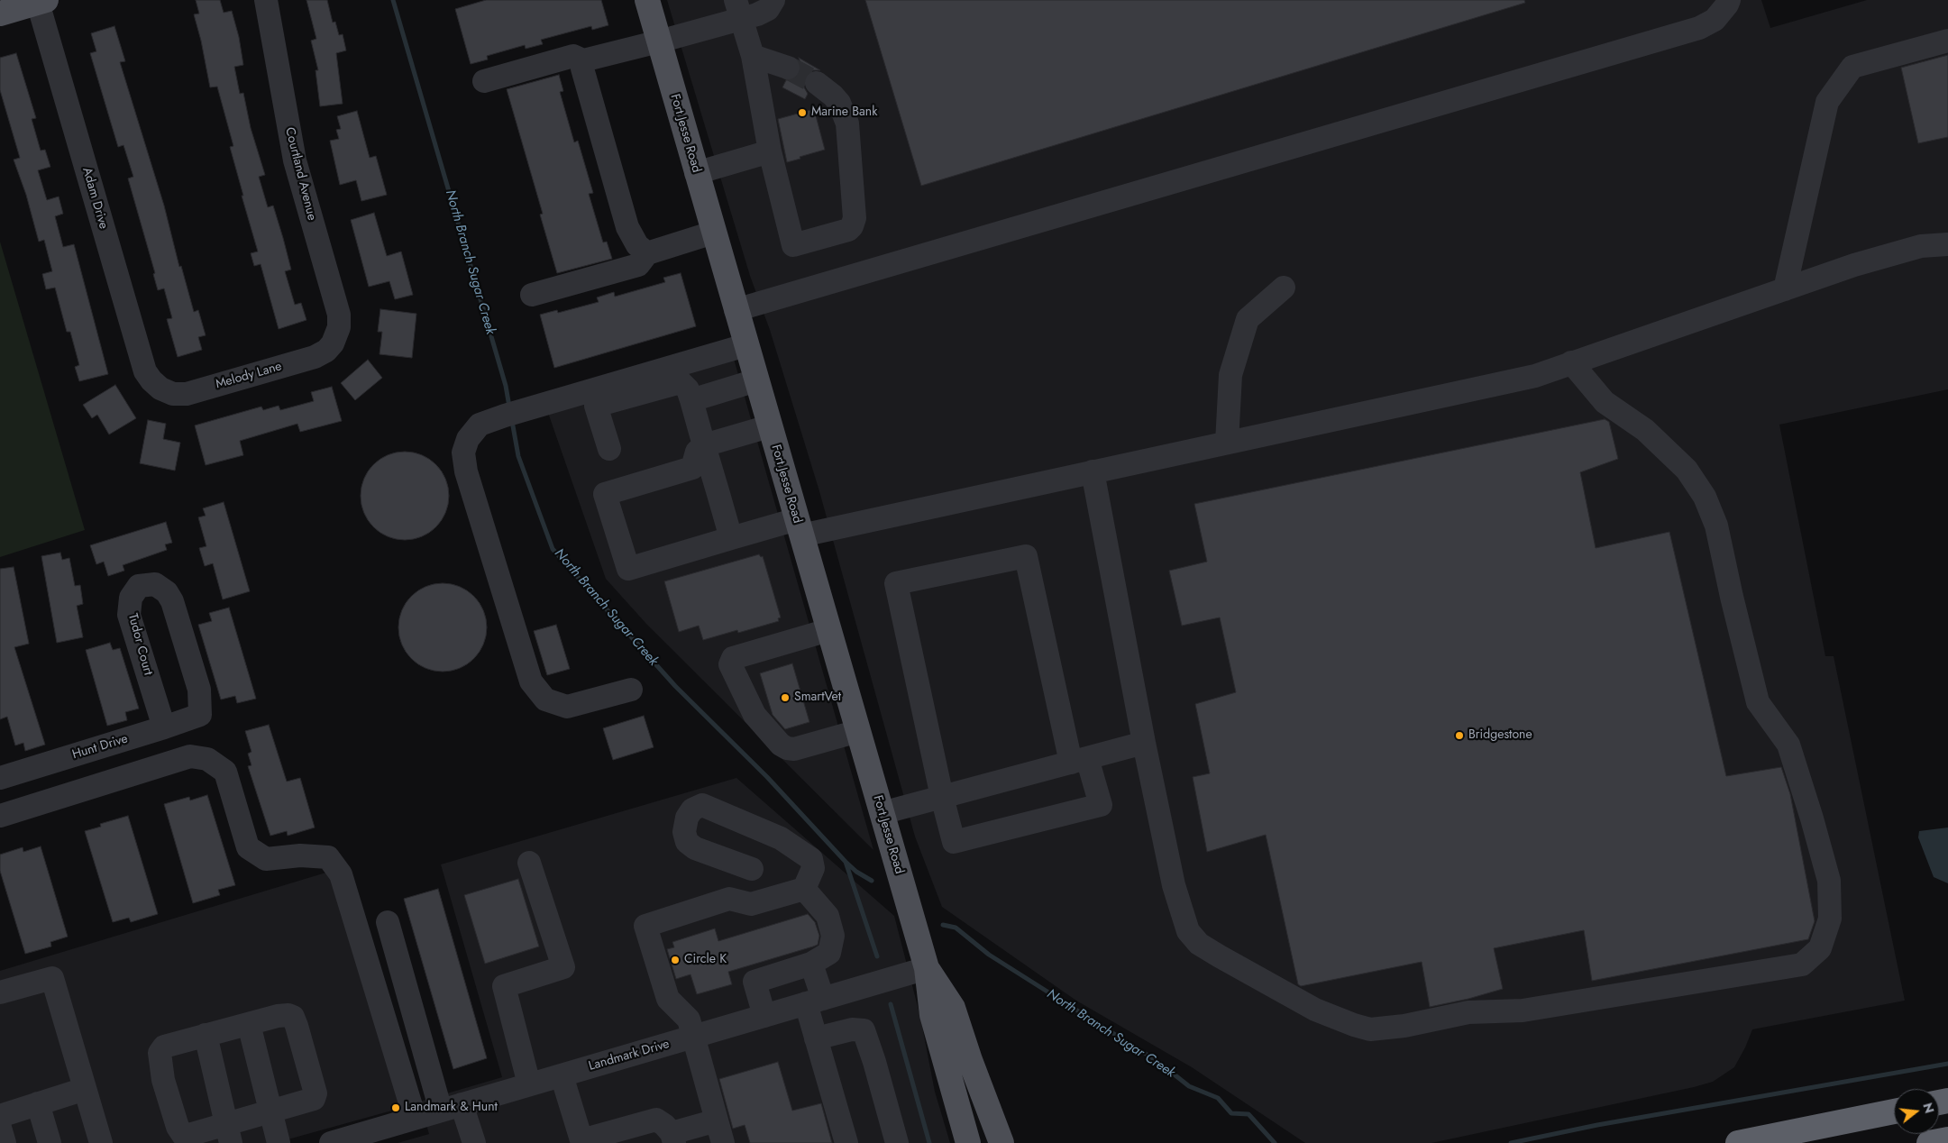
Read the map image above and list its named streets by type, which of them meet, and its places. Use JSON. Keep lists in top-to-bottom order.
{
  "streets": {
    "main road": ["Fort Jesse Road"],
    "street": [
      "Courtland Avenue",
      "Adam Drive",
      "Melody Lane",
      "Tudor Court",
      "Hunt Drive",
      "Landmark Drive"
    ]
  },
  "crossings": [
    ["Fort Jesse Road", "Landmark Drive"],
    ["Courtland Avenue", "Melody Lane"],
    ["Adam Drive", "Melody Lane"],
    ["Tudor Court", "Hunt Drive"]
  ],
  "water": ["North Branch Sugar Creek"],
  "places": [
    "Marine Bank",
    "SmartVet",
    "Bridgestone",
    "Circle K",
    "Landmark & Hunt"
  ],
  "north": "right"
}
